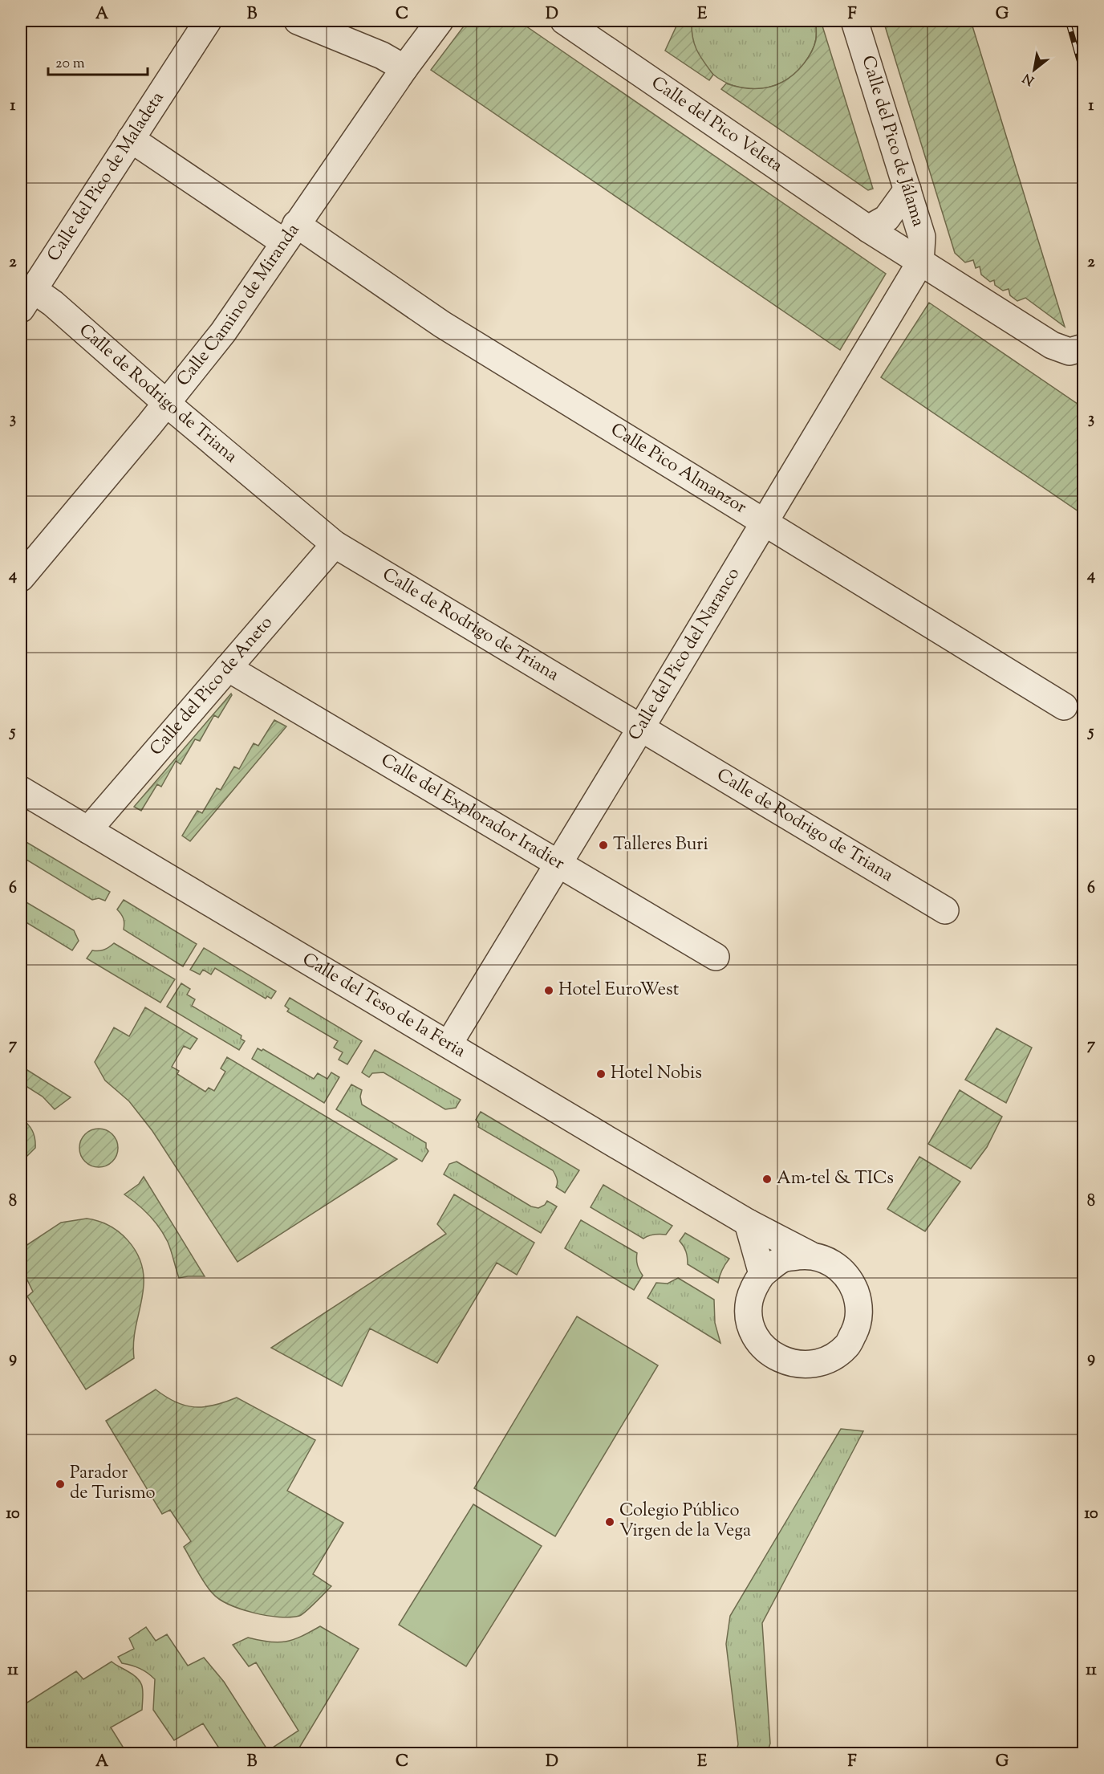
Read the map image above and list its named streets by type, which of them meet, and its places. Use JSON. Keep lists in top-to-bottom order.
{
  "streets": {
    "street": [
      "Calle del Pico Veleta",
      "Calle del Pico de Jálama",
      "Calle del Pico de Maladeta",
      "Calle Camino de Miranda",
      "Calle de Rodrigo de Triana",
      "Calle Pico Almanzor",
      "Calle del Pico del Naranco",
      "Calle del Pico de Aneto",
      "Calle del Explorador Iradier",
      "Calle del Teso de la Feria"
    ]
  },
  "crossings": [
    ["Calle del Pico Veleta", "Calle del Pico de Jálama"],
    ["Calle del Pico Veleta", "Calle del Pico del Naranco"],
    ["Calle del Pico de Jálama", "Calle del Pico del Naranco"],
    ["Calle del Pico de Maladeta", "Calle de Rodrigo de Triana"],
    ["Calle del Pico de Maladeta", "Calle Pico Almanzor"],
    ["Calle Camino de Miranda", "Calle de Rodrigo de Triana"],
    ["Calle Camino de Miranda", "Calle Pico Almanzor"],
    ["Calle de Rodrigo de Triana", "Calle del Pico del Naranco"],
    ["Calle de Rodrigo de Triana", "Calle del Pico de Aneto"],
    ["Calle Pico Almanzor", "Calle del Pico del Naranco"],
    ["Calle del Pico del Naranco", "Calle del Explorador Iradier"],
    ["Calle del Pico del Naranco", "Calle del Teso de la Feria"],
    ["Calle del Pico de Aneto", "Calle del Explorador Iradier"],
    ["Calle del Pico de Aneto", "Calle del Teso de la Feria"]
  ],
  "places": [
    "Talleres Buri",
    "Hotel EuroWest",
    "Hotel Nobis",
    "Am-tel & TICs",
    "Parador de Turismo",
    "Colegio Público Virgen de la Vega"
  ],
  "scale_bar": "20 m",
  "north": "bottom left",
  "grid": {
    "columns": [
      "A",
      "B",
      "C",
      "D",
      "E",
      "F",
      "G"
    ],
    "rows": [
      "1",
      "2",
      "3",
      "4",
      "5",
      "6",
      "7",
      "8",
      "9",
      "10",
      "11"
    ]
  }
}
